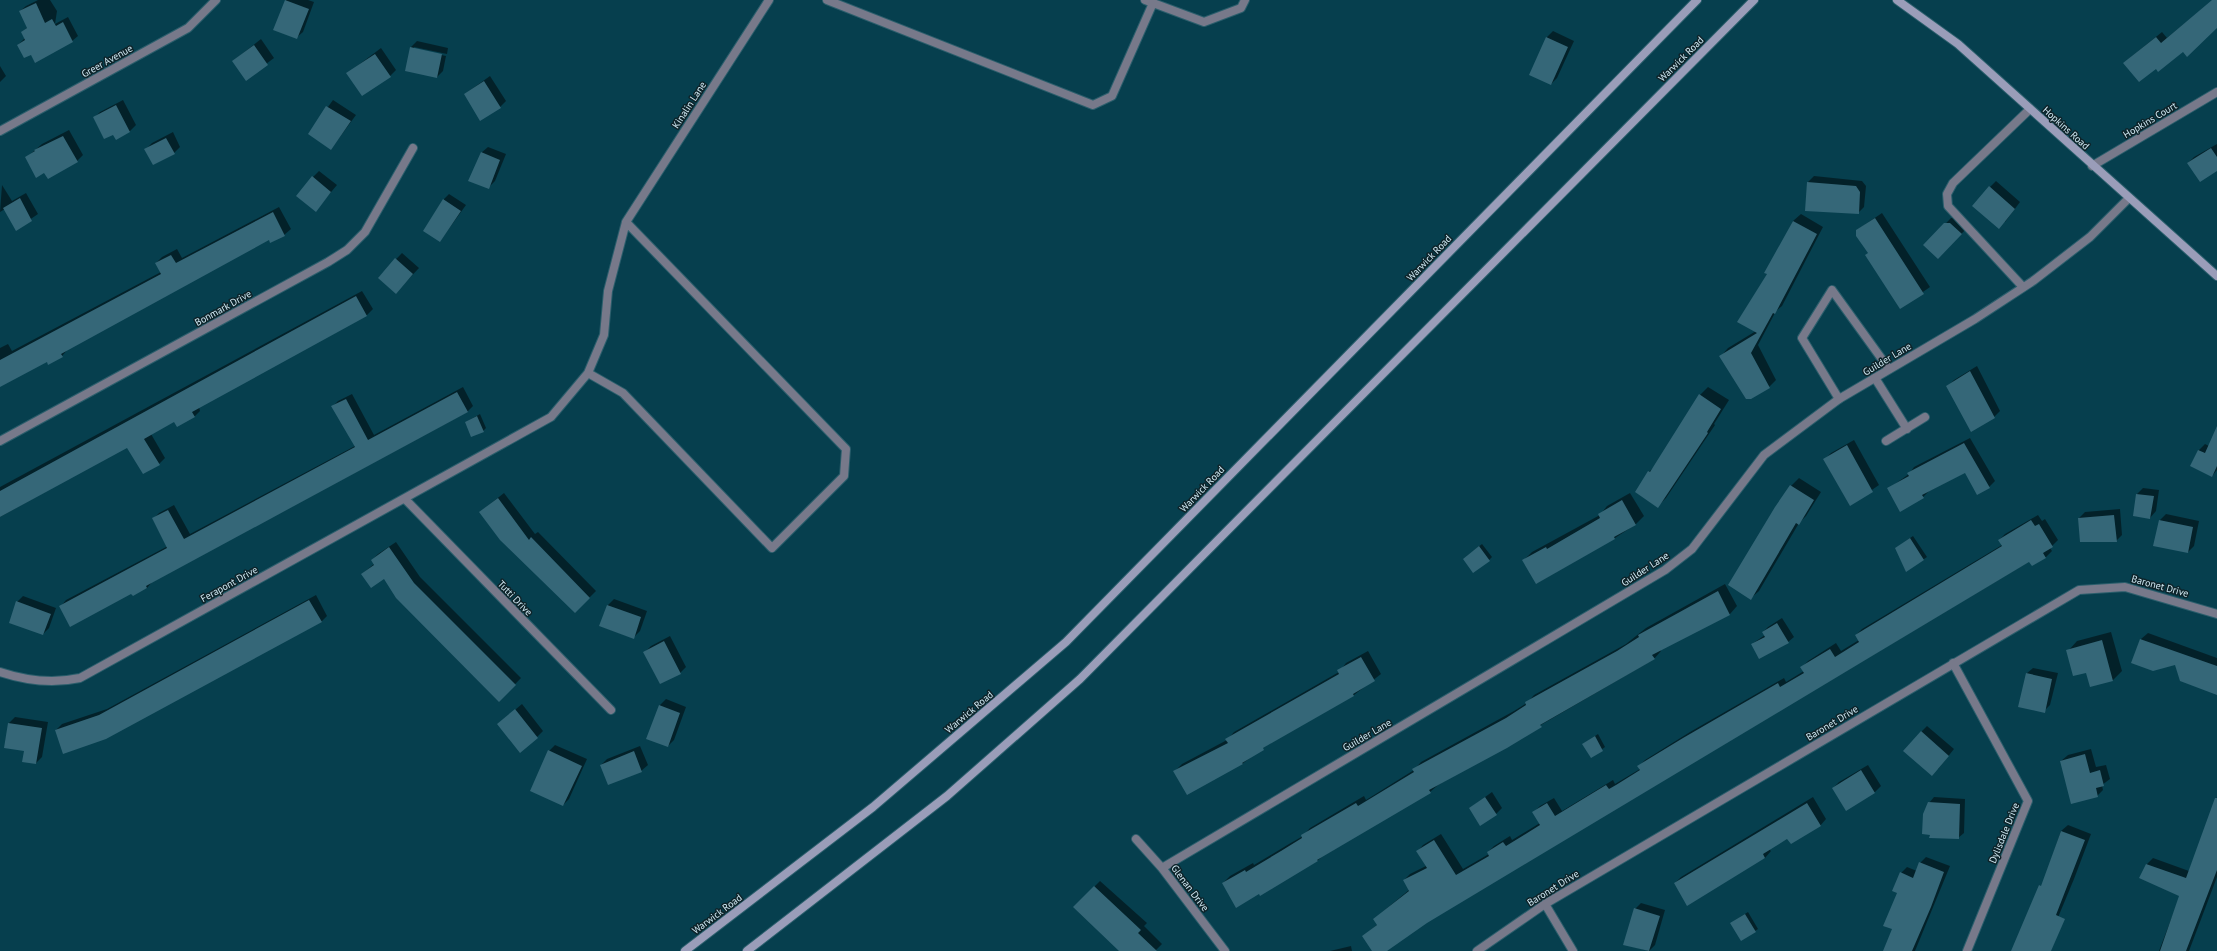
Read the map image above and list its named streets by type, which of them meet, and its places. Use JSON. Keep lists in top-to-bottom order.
{
  "streets": {
    "main road": ["Warwick Road", "Hopkins Road"],
    "street": [
      "Greer Avenue",
      "Kinalin Lane",
      "Hopkins Court",
      "Bonmark Drive",
      "Guilder Lane",
      "Ferapont Drive",
      "Baronet Drive",
      "Tutti Drive",
      "Dylisdale Drive",
      "Glenan Drive"
    ]
  },
  "crossings": [
    ["Kinalin Lane", "Ferapont Drive"],
    ["Hopkins Court", "Hopkins Road"],
    ["Hopkins Road", "Guilder Lane"],
    ["Guilder Lane", "Glenan Drive"],
    ["Ferapont Drive", "Tutti Drive"],
    ["Baronet Drive", "Dylisdale Drive"]
  ]
}
